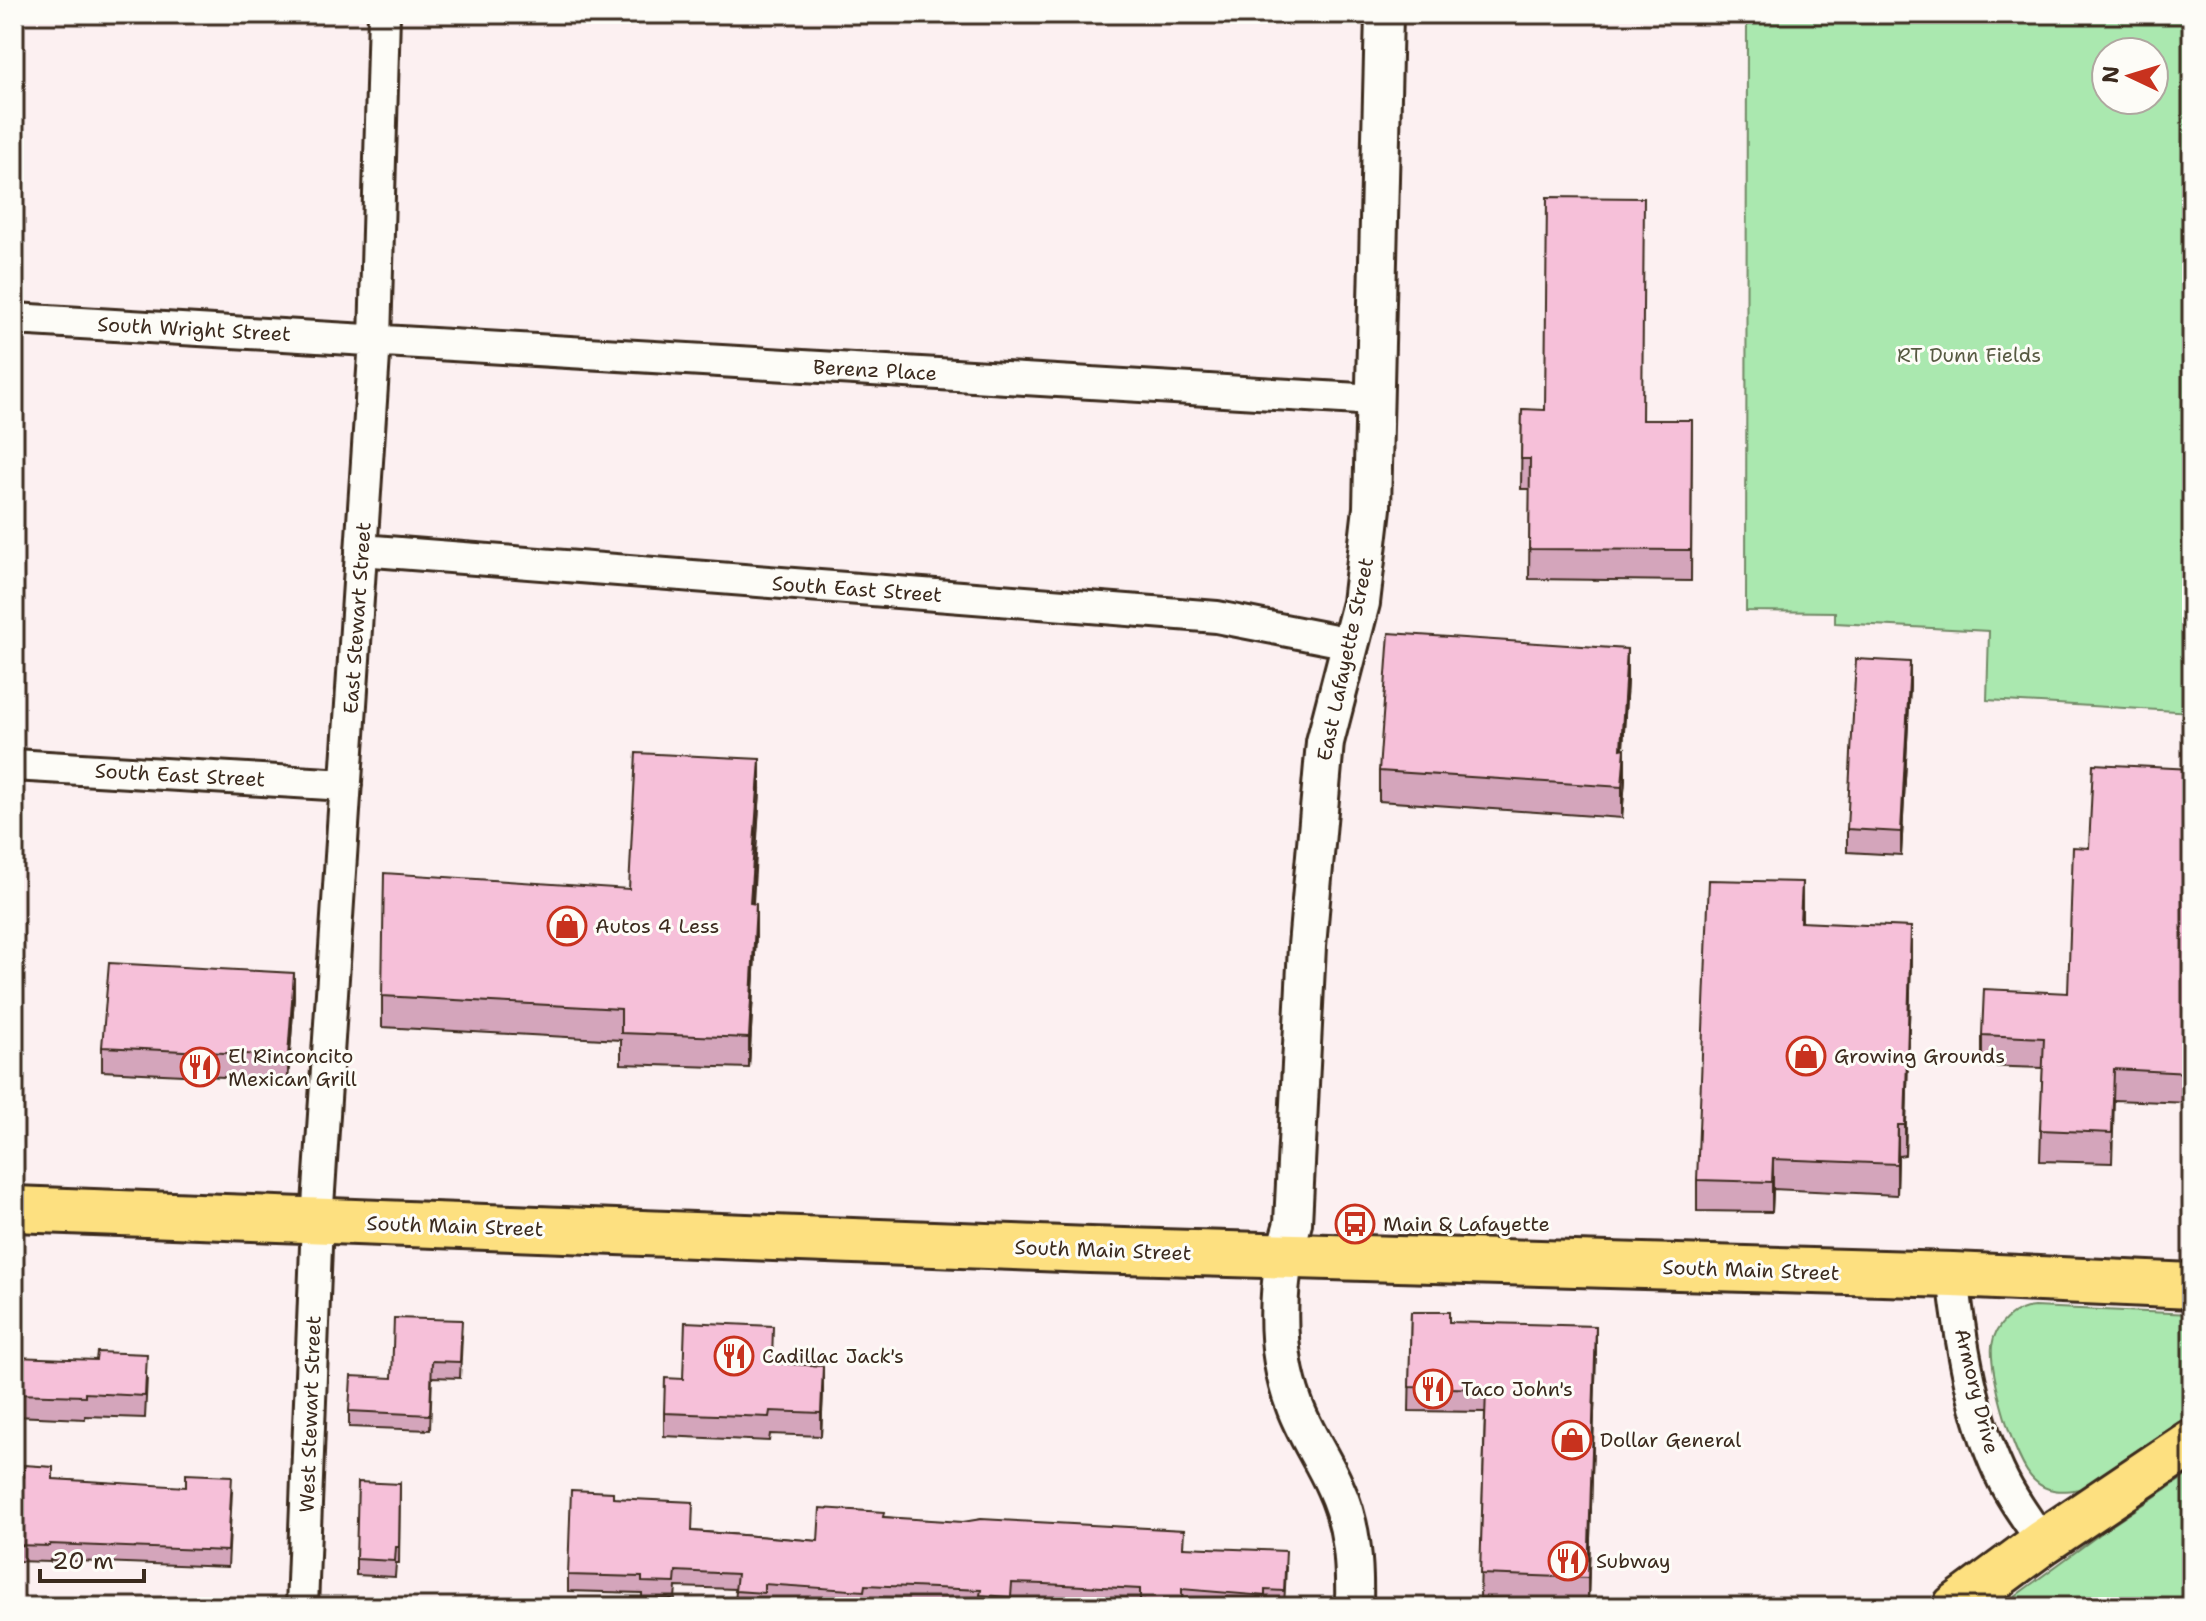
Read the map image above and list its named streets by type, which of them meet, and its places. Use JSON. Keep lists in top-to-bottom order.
{
  "streets": {
    "main road": ["South Main Street"],
    "street": [
      "South Wright Street",
      "Berenz Place",
      "South East Street",
      "East Stewart Street",
      "East Lafayette Street",
      "Armory Drive",
      "West Stewart Street"
    ]
  },
  "crossings": [
    ["South Wright Street", "Berenz Place"],
    ["South Wright Street", "East Stewart Street"],
    ["Berenz Place", "East Stewart Street"],
    ["Berenz Place", "East Lafayette Street"],
    ["South East Street", "East Stewart Street"],
    ["South East Street", "East Lafayette Street"],
    ["East Stewart Street", "South Main Street"],
    ["East Stewart Street", "West Stewart Street"],
    ["East Lafayette Street", "South Main Street"],
    ["South Main Street", "Armory Drive"],
    ["South Main Street", "West Stewart Street"]
  ],
  "parks": ["RT Dunn Fields"],
  "places": {
    "shop": ["Autos 4 Less", "Growing Grounds", "Dollar General"],
    "restaurant": [
      "El Rinconcito Mexican Grill",
      "Cadillac Jack's",
      "Taco John's",
      "Subway"
    ],
    "bus stop": ["Main & Lafayette"]
  },
  "scale_bar": "20 m",
  "north": "left"
}
